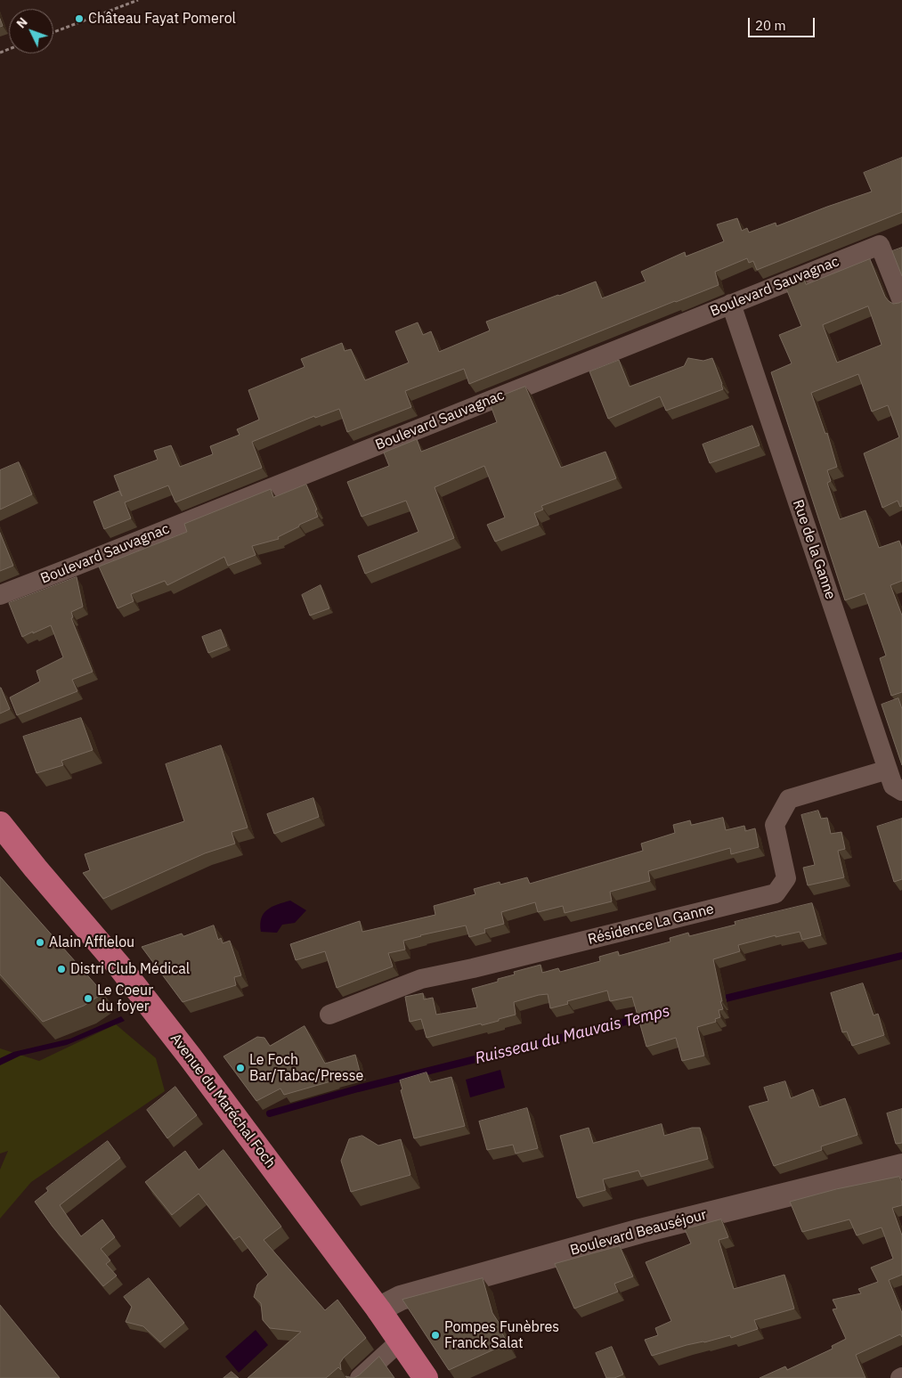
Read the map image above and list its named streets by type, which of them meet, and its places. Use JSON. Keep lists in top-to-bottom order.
{
  "streets": {
    "main road": ["Avenue du Maréchal Foch"],
    "street": [
      "Boulevard Sauvagnac",
      "Rue de la Ganne",
      "Résidence La Ganne",
      "Boulevard Beauséjour"
    ]
  },
  "crossings": [
    ["Boulevard Sauvagnac", "Rue de la Ganne"],
    ["Rue de la Ganne", "Résidence La Ganne"],
    ["Avenue du Maréchal Foch", "Boulevard Beauséjour"]
  ],
  "water": ["Ruisseau du Mauvais Temps"],
  "places": [
    "Château Fayat Pomerol",
    "Alain Afflelou",
    "Distri Club Médical",
    "Le Coeur du foyer",
    "Le Foch Bar/Tabac/Presse",
    "Pompes Funèbres Franck Salat"
  ],
  "scale_bar": "20 m",
  "north": "top left"
}
